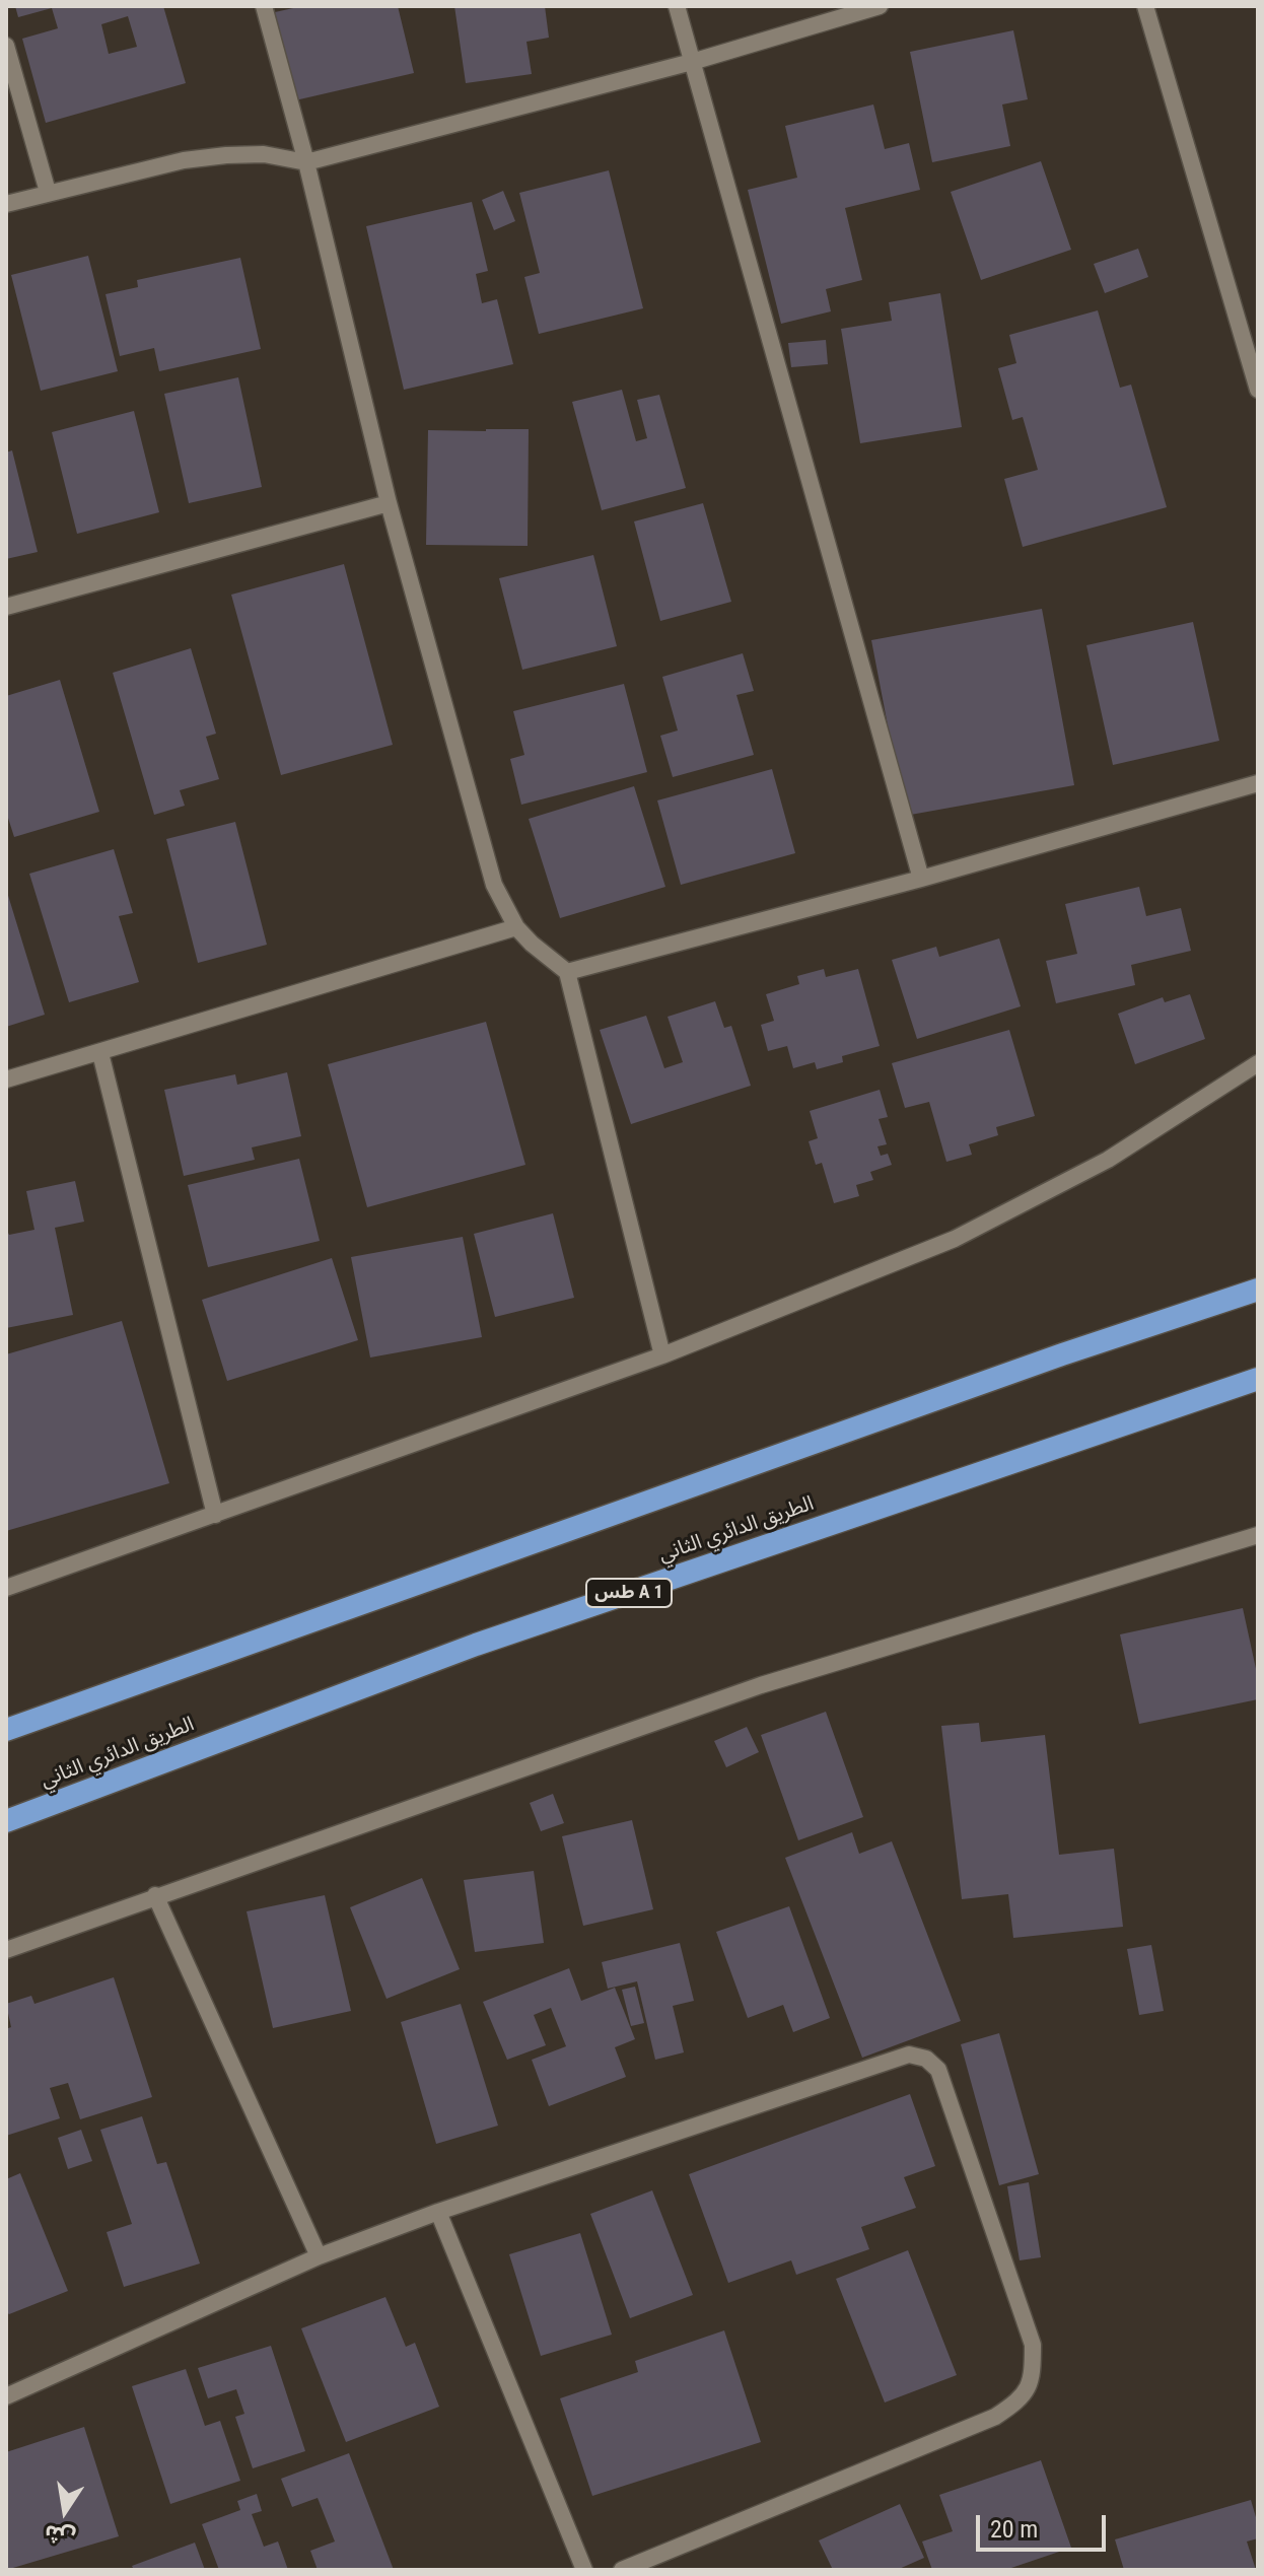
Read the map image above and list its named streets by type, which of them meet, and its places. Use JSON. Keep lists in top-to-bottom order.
{
  "streets": {
    "highway": ["الطريق الدائري الثاني", "طس A 1"]
  },
  "scale_bar": "20 m",
  "north": "bottom"
}
